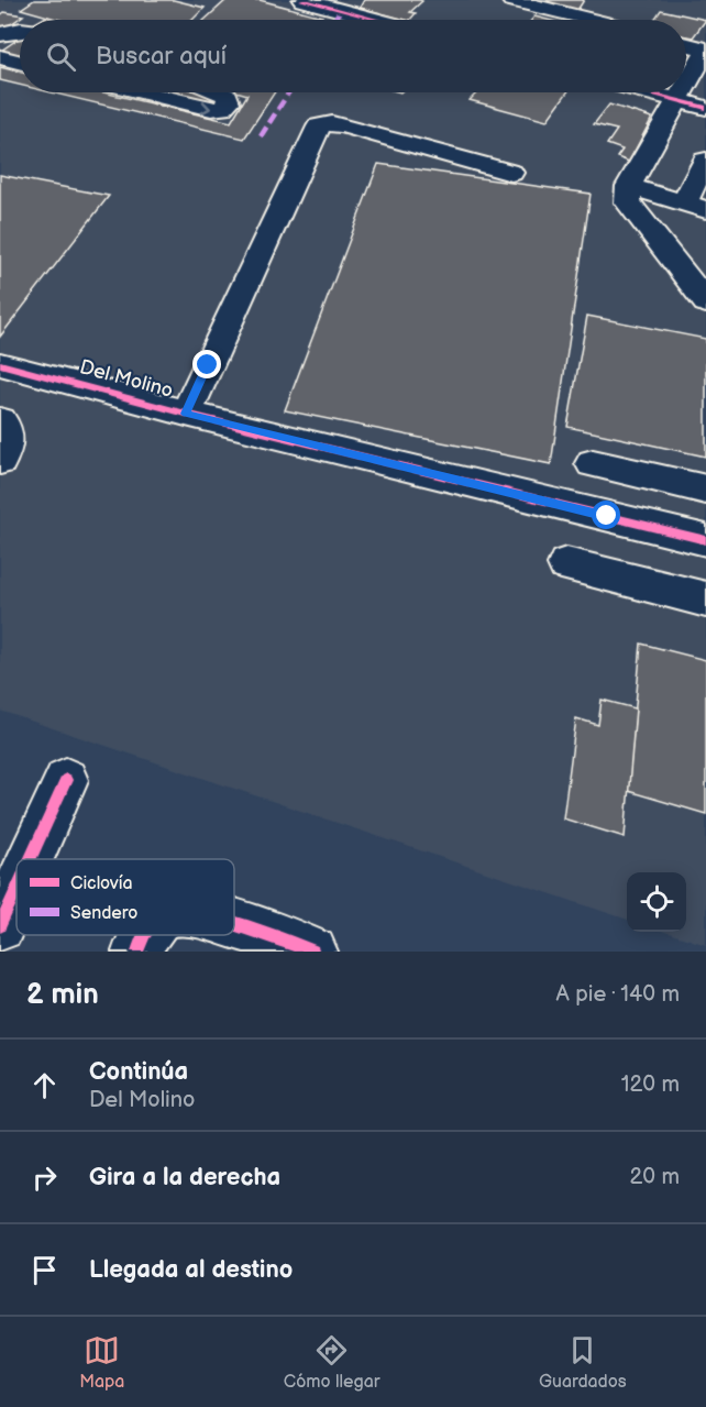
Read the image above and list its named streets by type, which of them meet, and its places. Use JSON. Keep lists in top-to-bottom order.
{
  "streets": {
    "street": ["Del Molino"]
  },
  "legend": ["Ciclovía", "Sendero"],
  "page": {
    "search": "Buscar aquí",
    "heading": ["2 min", "A pie · 140 m"],
    "list": [
      ["Continúa", "Del Molino", "120 m"],
      ["Gira a la derecha", "20 m"],
      "Llegada al destino"
    ],
    "nav": ["Mapa", "Cómo llegar", "Guardados"]
  }
}
